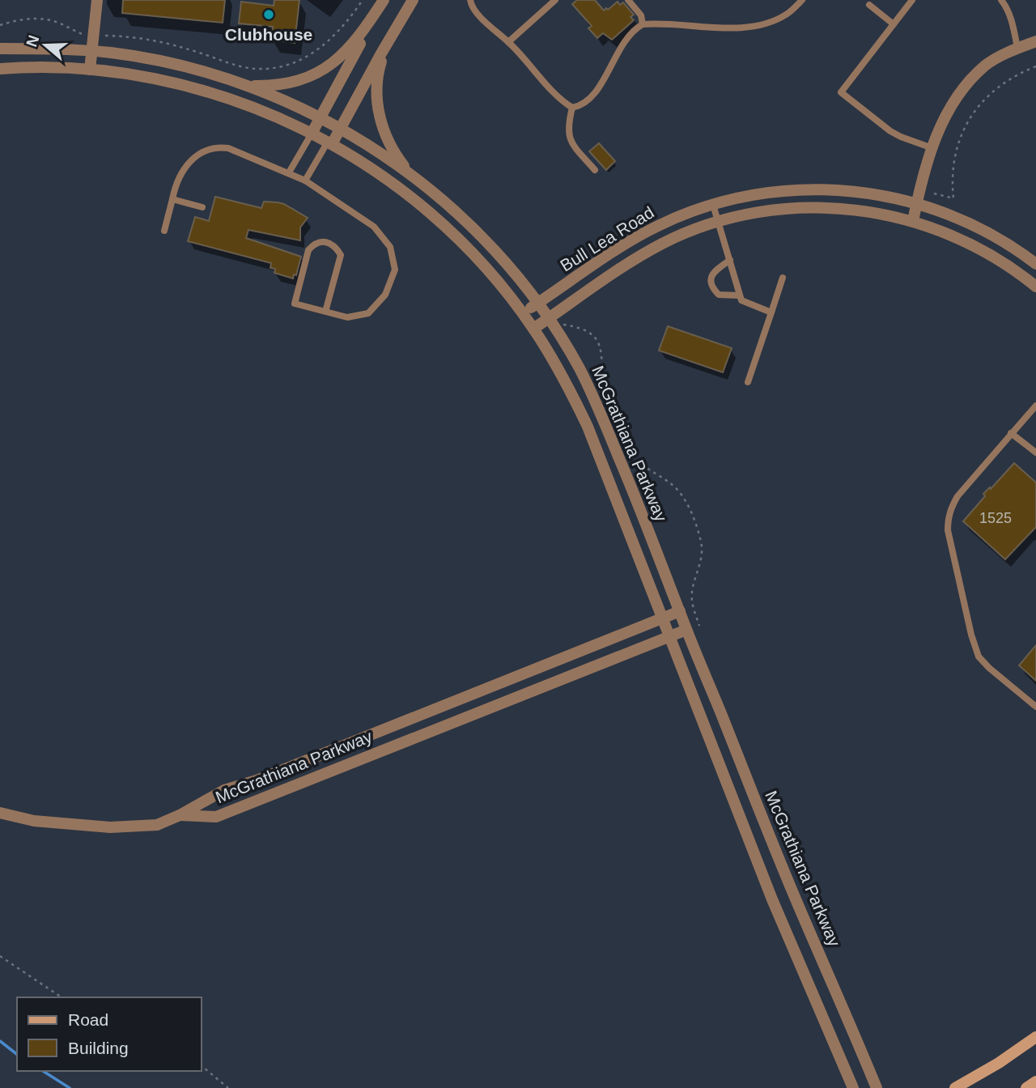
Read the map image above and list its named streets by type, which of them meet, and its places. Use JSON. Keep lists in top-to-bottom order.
{
  "streets": {
    "street": ["Bull Lea Road", "McGrathiana Parkway"]
  },
  "crossings": [
    ["Bull Lea Road", "McGrathiana Parkway"]
  ],
  "places": ["Clubhouse"],
  "house_numbers": ["1525"],
  "legend": ["Road", "Building"],
  "north": "left"
}
